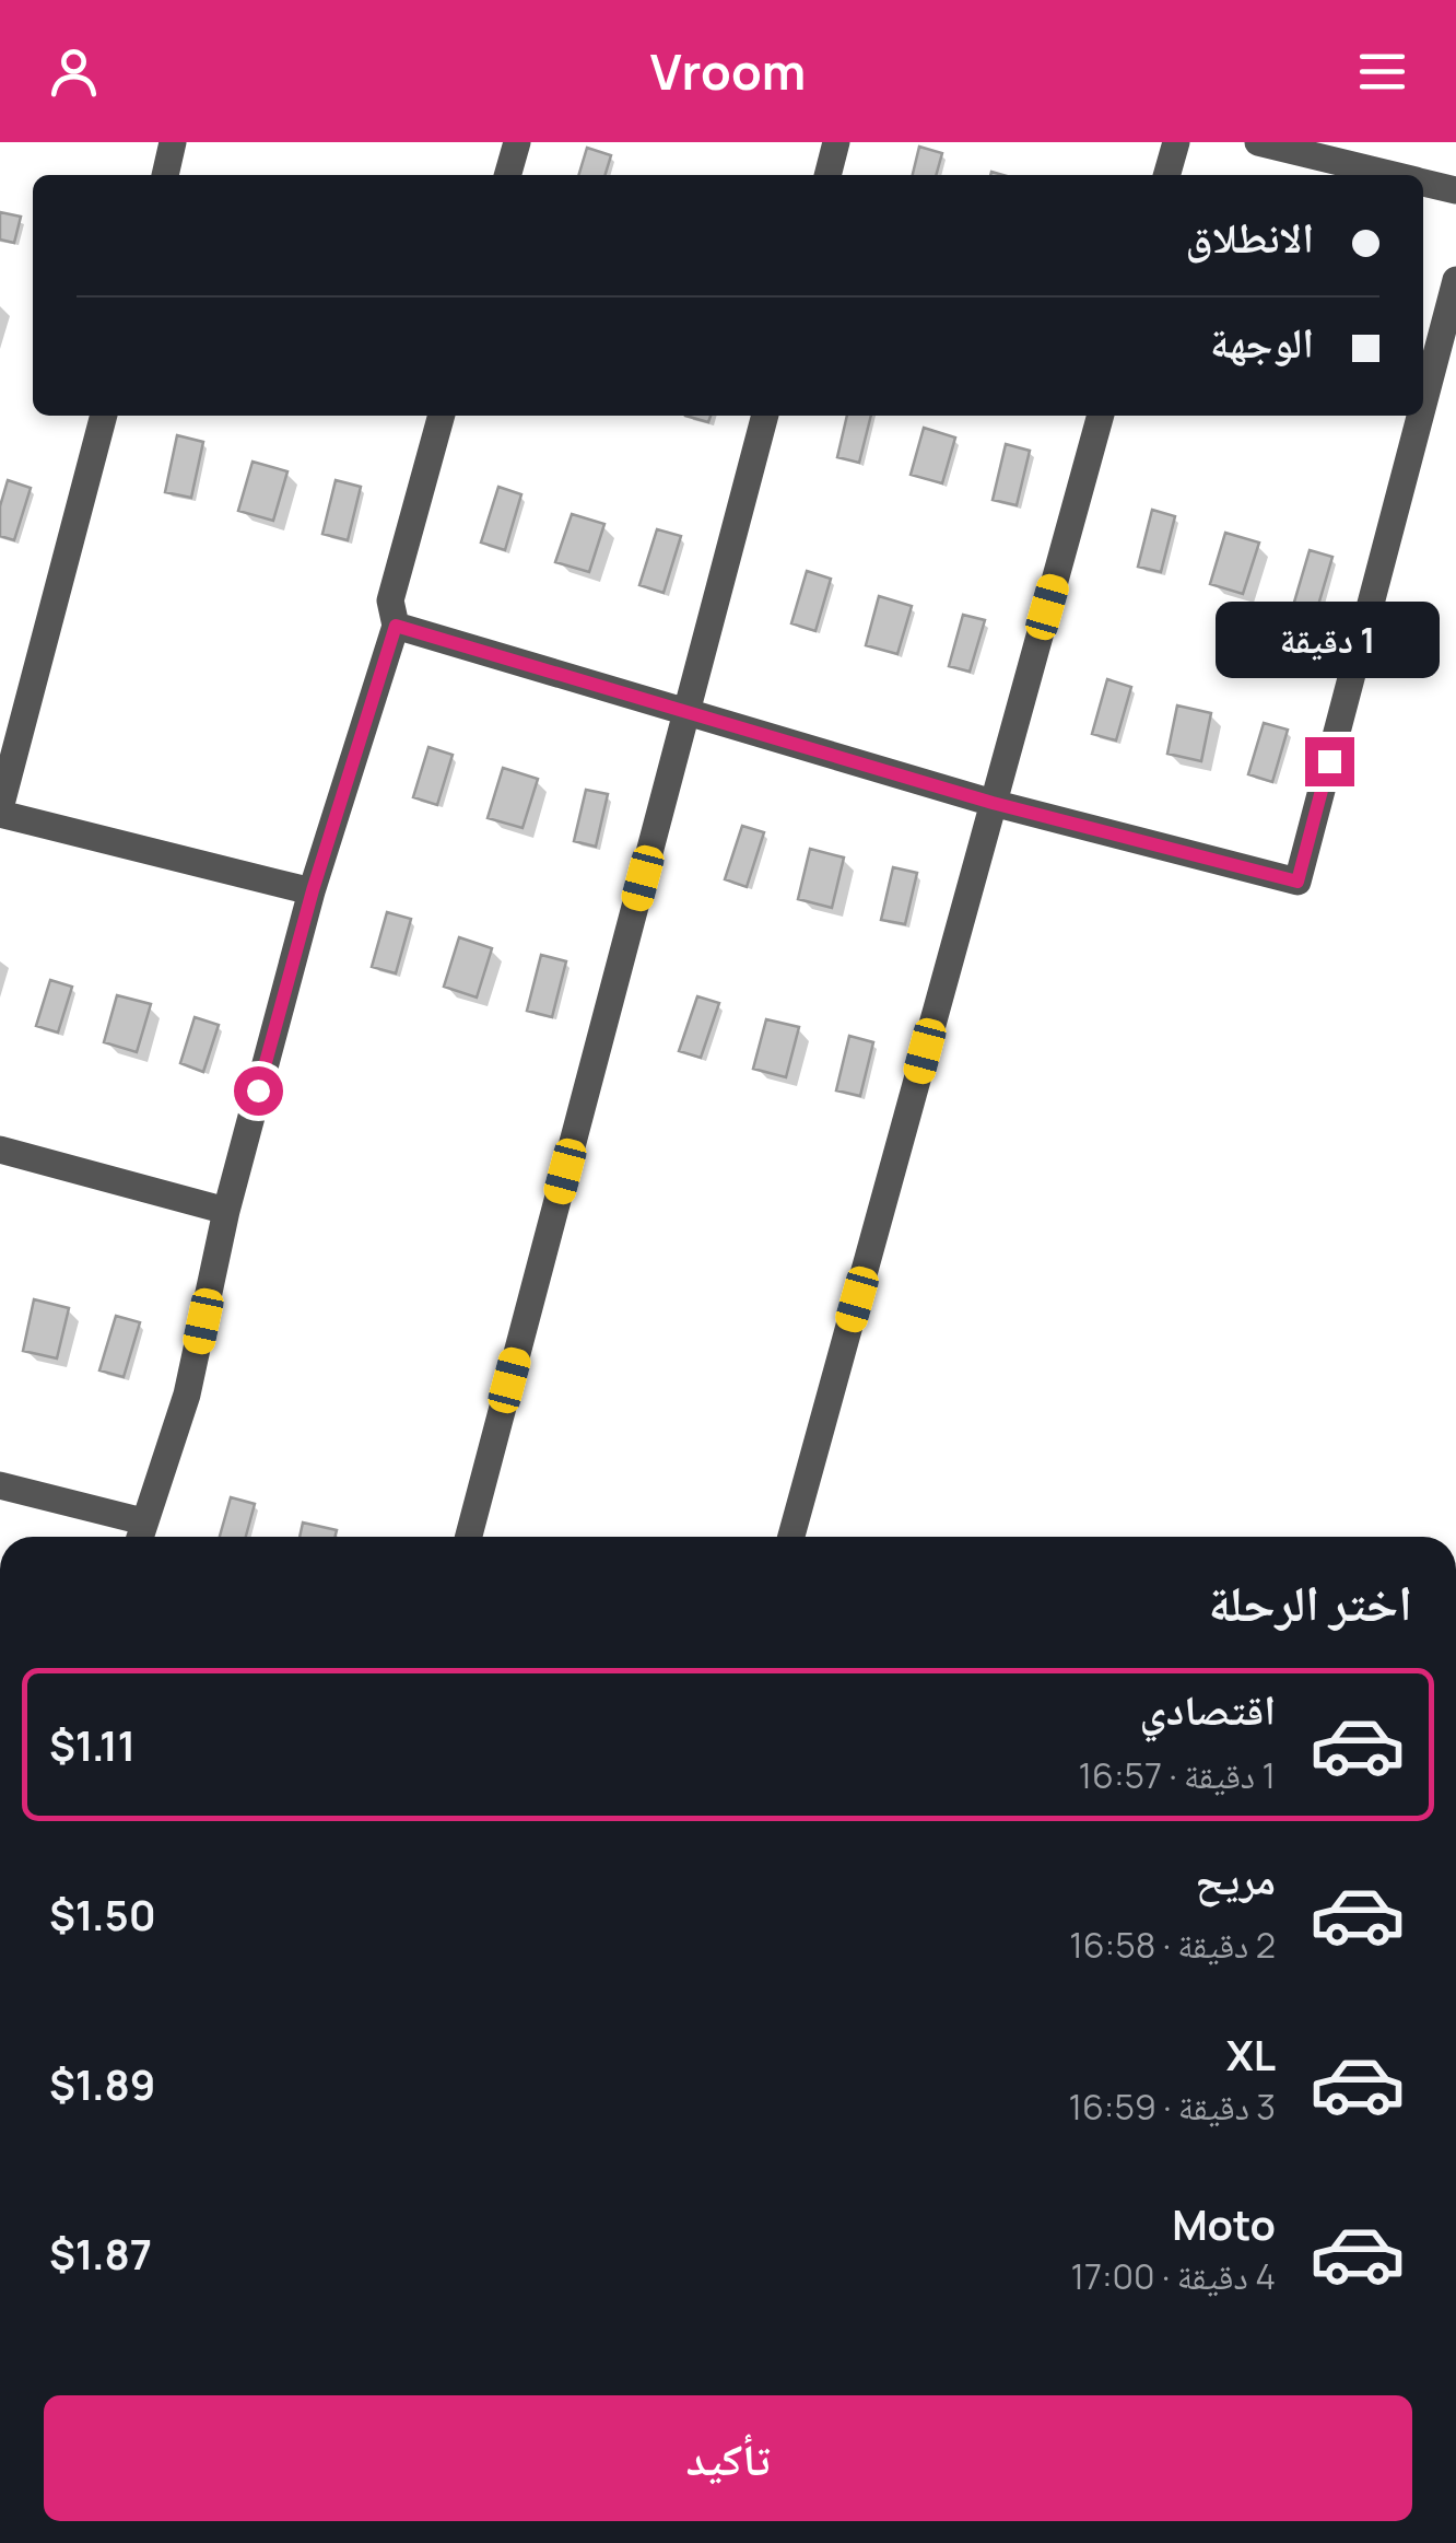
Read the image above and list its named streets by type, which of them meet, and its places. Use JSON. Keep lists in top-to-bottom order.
{
  "page": {
    "header": "Vroom",
    "banner": ["الانطلاق", "الوجهة"],
    "bubble": "1 دقيقة",
    "heading": "اختر الرحلة",
    "list": [
      {
        "name": "اقتصادي",
        "note": "1 دقيقة · 16:57",
        "value": "$1.11"
      },
      {
        "name": "مريح",
        "note": "2 دقيقة · 16:58",
        "value": "$1.50"
      },
      {
        "name": "XL",
        "note": "3 دقيقة · 16:59",
        "value": "$1.89"
      },
      {
        "name": "Moto",
        "note": "4 دقيقة · 17:00",
        "value": "$1.87"
      }
    ],
    "buttons": "تأكيد"
  }
}
